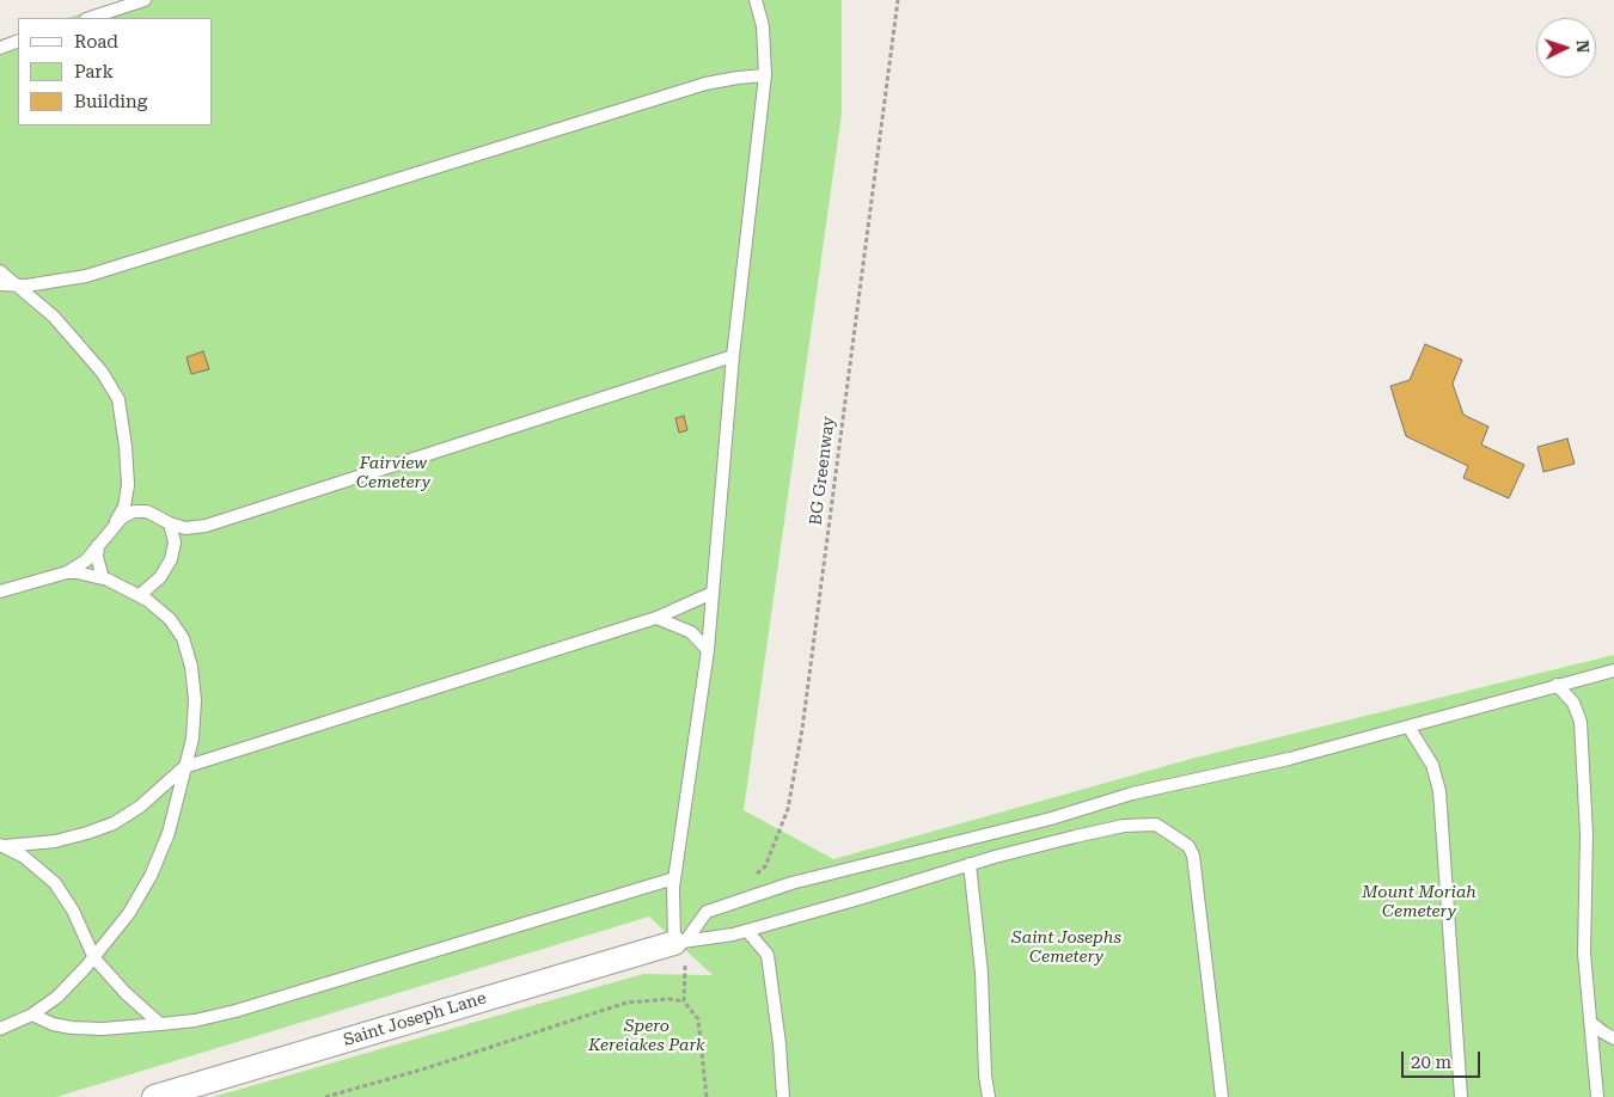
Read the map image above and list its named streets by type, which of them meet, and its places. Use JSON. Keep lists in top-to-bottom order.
{
  "streets": {
    "street": ["Saint Joseph Lane"],
    "path": ["BG Greenway"]
  },
  "parks": [
    "Fairview Cemetery",
    "Mount Moriah Cemetery",
    "Saint Josephs Cemetery",
    "Spero Kereiakes Park"
  ],
  "legend": ["Road", "Park", "Building"],
  "scale_bar": "20 m",
  "north": "right"
}
